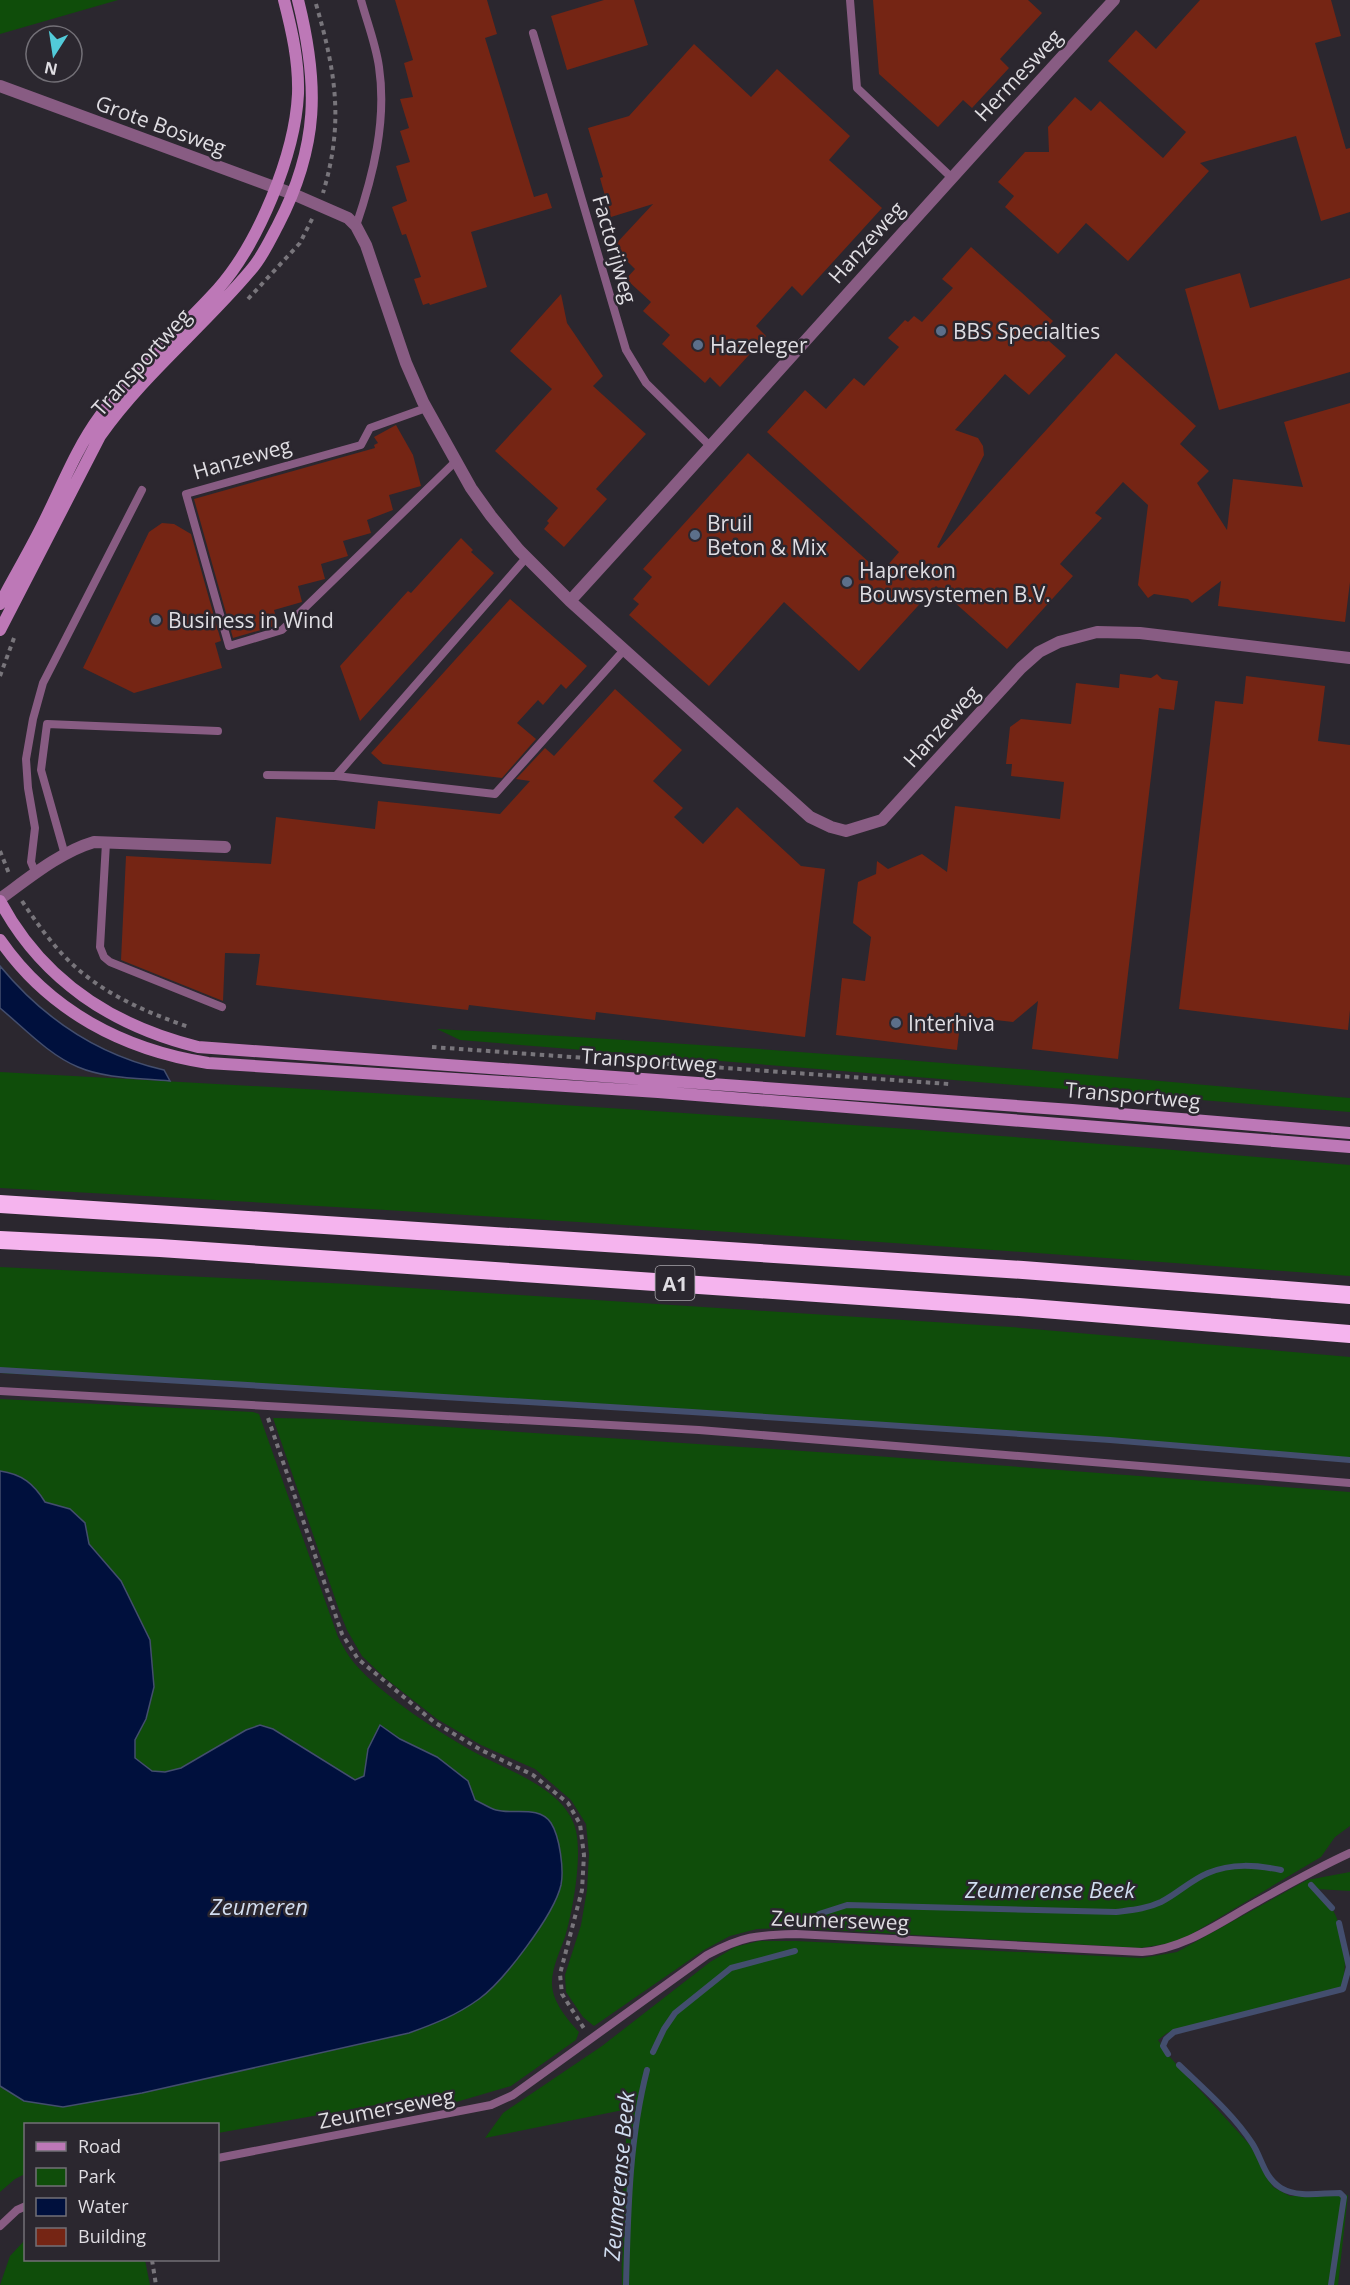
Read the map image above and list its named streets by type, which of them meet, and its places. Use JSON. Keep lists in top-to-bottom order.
{
  "streets": {
    "highway": ["A1"],
    "street": [
      "Hermesweg",
      "Grote Bosweg",
      "Hanzeweg",
      "Transportweg"
    ],
    "lane": ["Factorijweg", "Zeumerseweg"]
  },
  "crossings": [
    ["Hermesweg", "Hanzeweg"],
    ["Grote Bosweg", "Transportweg"],
    ["Hanzeweg", "Factorijweg"]
  ],
  "water": ["Zeumerense Beek", "Zeumeren"],
  "places": [
    "BBS Specialties",
    "Hazeleger",
    "Bruil Beton & Mix",
    "Haprekon Bouwsystemen B.V.",
    "Business in Wind",
    "Interhiva"
  ],
  "legend": [
    "Road",
    "Park",
    "Water",
    "Building"
  ],
  "north": "bottom"
}
